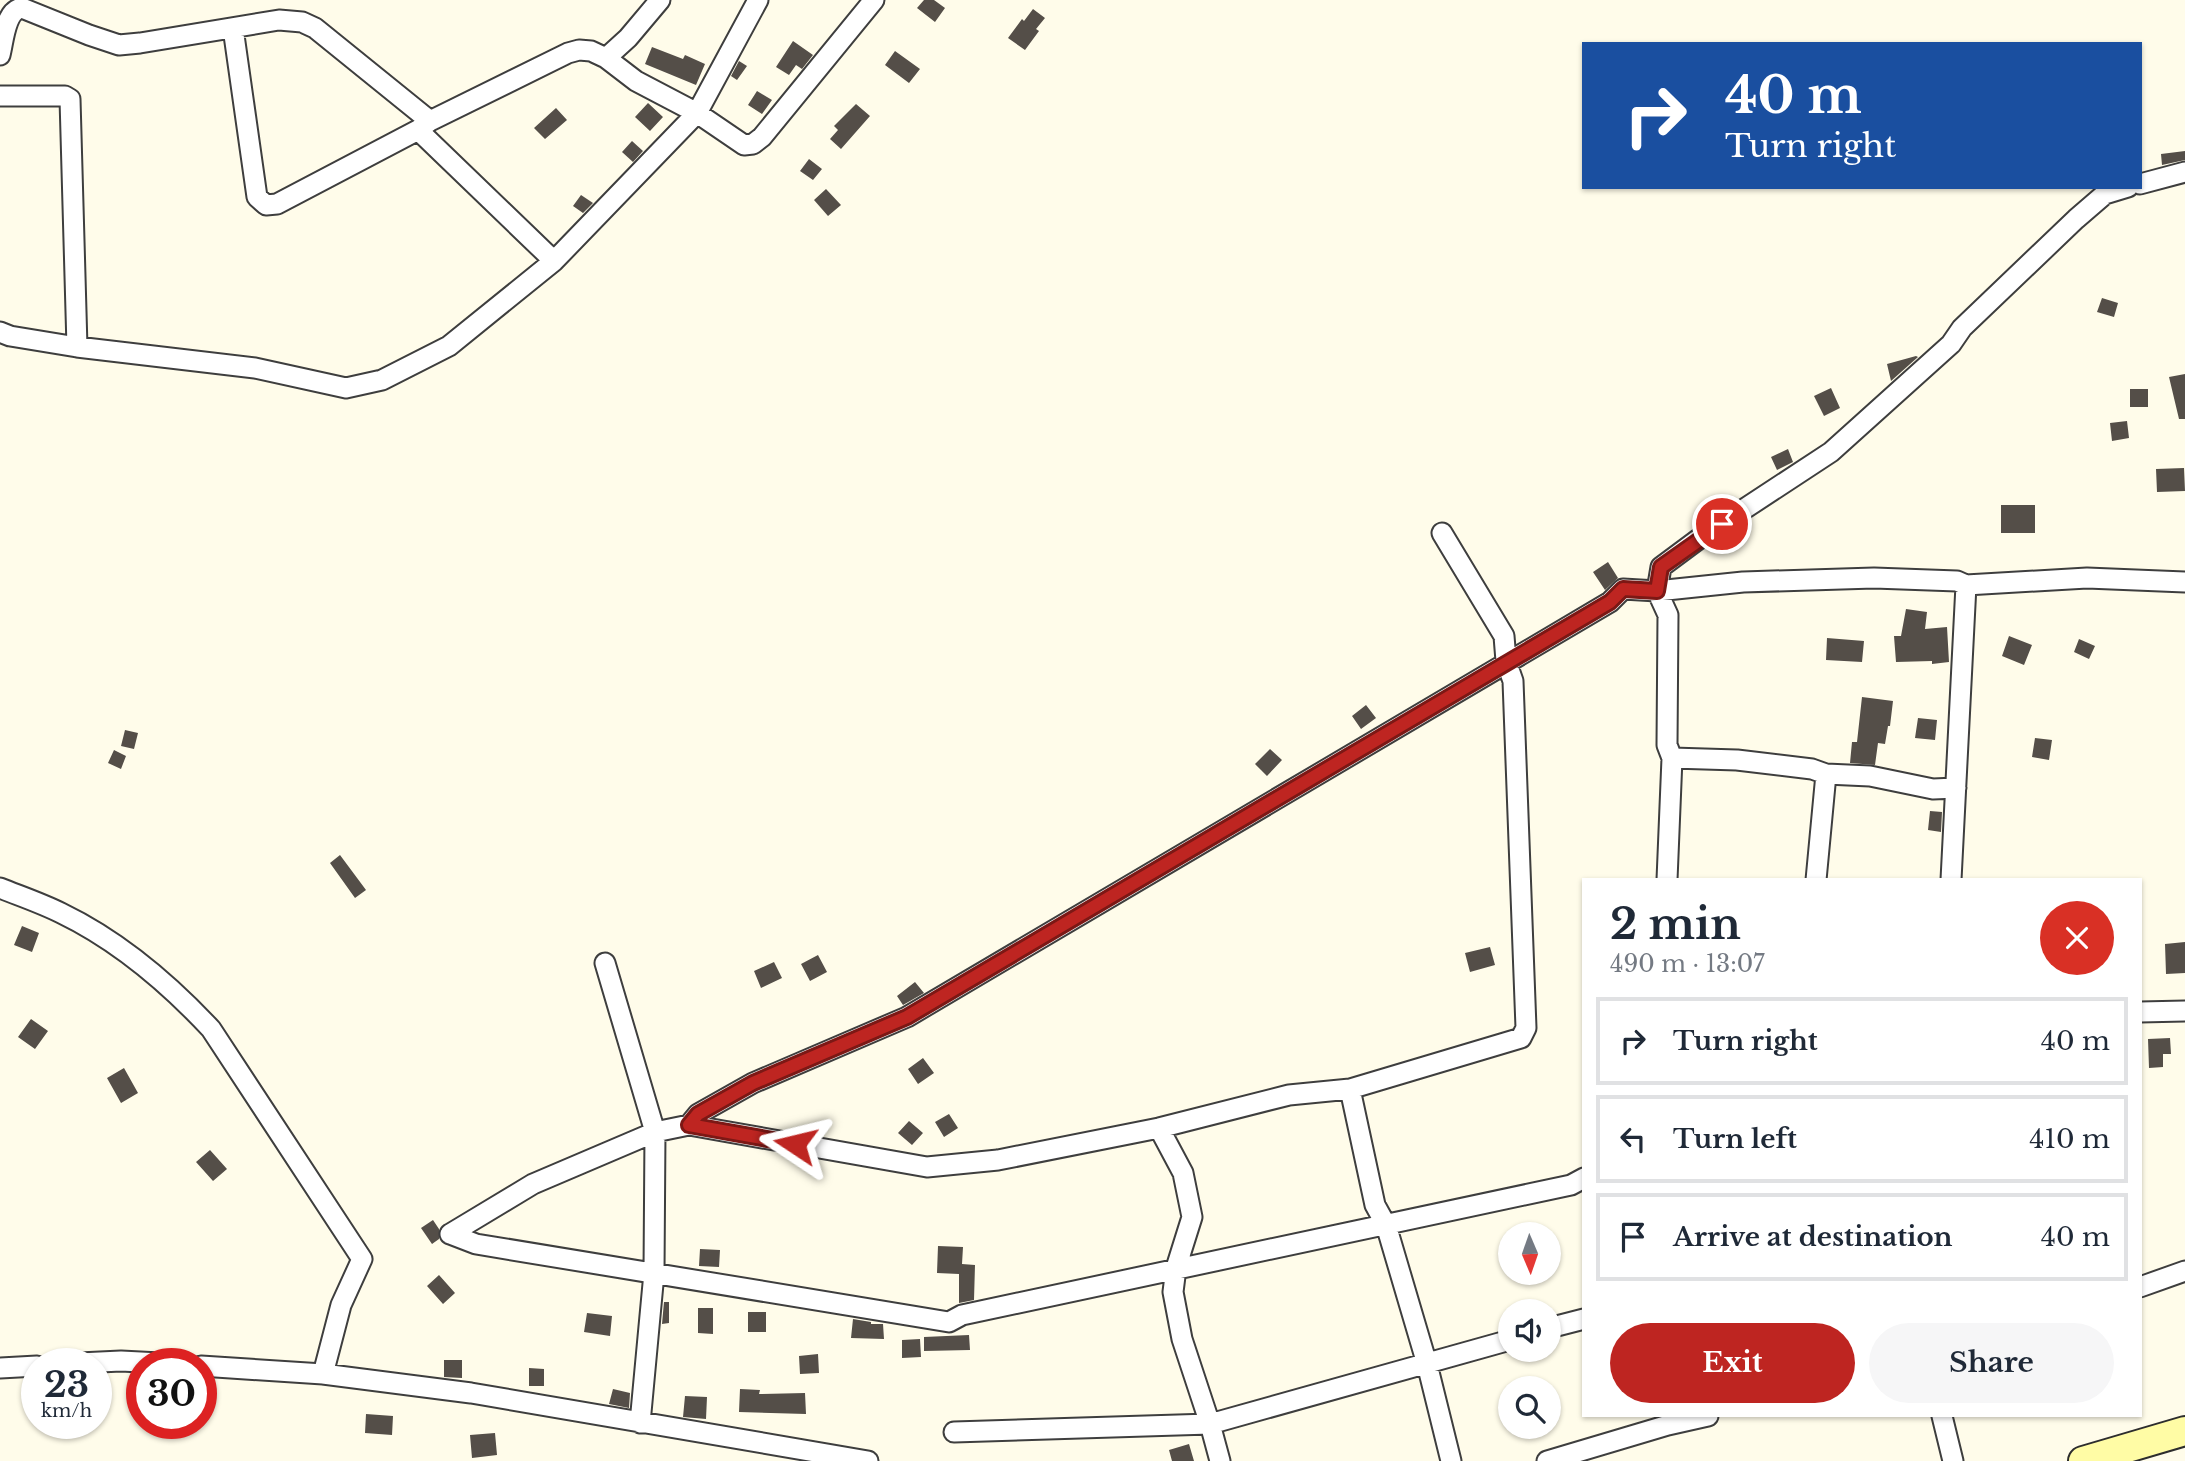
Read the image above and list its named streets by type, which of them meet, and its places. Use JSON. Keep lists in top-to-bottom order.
{
  "north": "bottom",
  "page": {
    "turn": ["40 m", "Turn right"],
    "heading": ["2 min", "490 m · 13:07"],
    "list": [
      {
        "name": "Turn right",
        "value": "40 m"
      },
      {
        "name": "Turn left",
        "value": "410 m"
      },
      {
        "name": "Arrive at destination",
        "value": "40 m"
      }
    ],
    "buttons": ["Exit", "Share"],
    "speed": "23 km/h",
    "limit": "30"
  }
}
